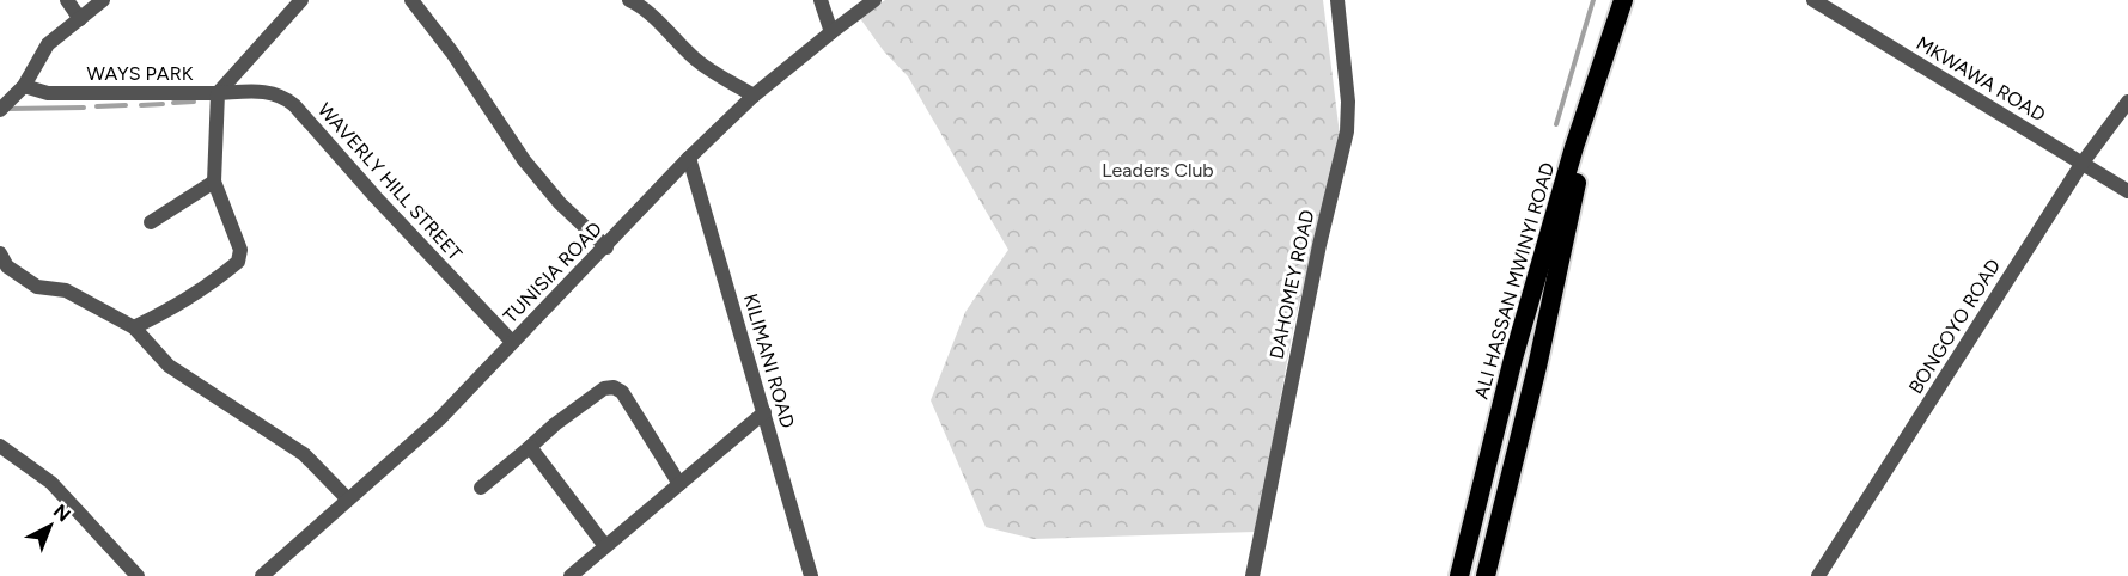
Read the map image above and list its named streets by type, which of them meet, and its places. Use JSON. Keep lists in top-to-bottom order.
{
  "streets": {
    "highway": ["ALI HASSAN MWINYI ROAD"],
    "street": [
      "WAYS PARK",
      "MKWAWA ROAD",
      "WAVERLY HILL STREET",
      "TUNISIA ROAD",
      "DAHOMEY ROAD",
      "BONGOYO ROAD",
      "KILIMANI ROAD"
    ]
  },
  "crossings": [
    ["WAYS PARK", "WAVERLY HILL STREET"],
    ["MKWAWA ROAD", "BONGOYO ROAD"],
    ["WAVERLY HILL STREET", "TUNISIA ROAD"],
    ["TUNISIA ROAD", "KILIMANI ROAD"]
  ],
  "parks": ["Leaders Club"],
  "north": "top right"
}
